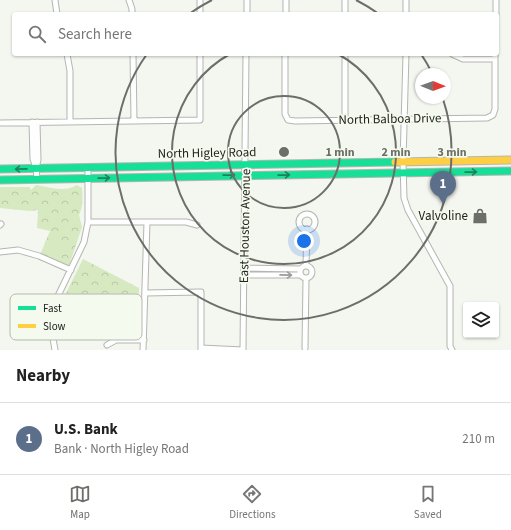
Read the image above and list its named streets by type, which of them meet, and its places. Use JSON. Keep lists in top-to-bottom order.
{
  "streets": {
    "main road": ["North Higley Road"],
    "street": ["North Balboa Drive", "East Houston Avenue"]
  },
  "crossings": [
    ["North Higley Road", "East Houston Avenue"]
  ],
  "places": {
    "shop": ["Valvoline"]
  },
  "legend": ["Fast", "Slow"],
  "north": "right",
  "page": {
    "search": "Search here",
    "pins": "1",
    "heading": "Nearby",
    "list": [
      {
        "mark": "1",
        "name": "U.S. Bank",
        "note": "Bank · North Higley Road",
        "value": "210 m"
      }
    ],
    "nav": ["Map", "Directions", "Saved"]
  },
  "rings": ["1 min", "2 min", "3 min"]
}
